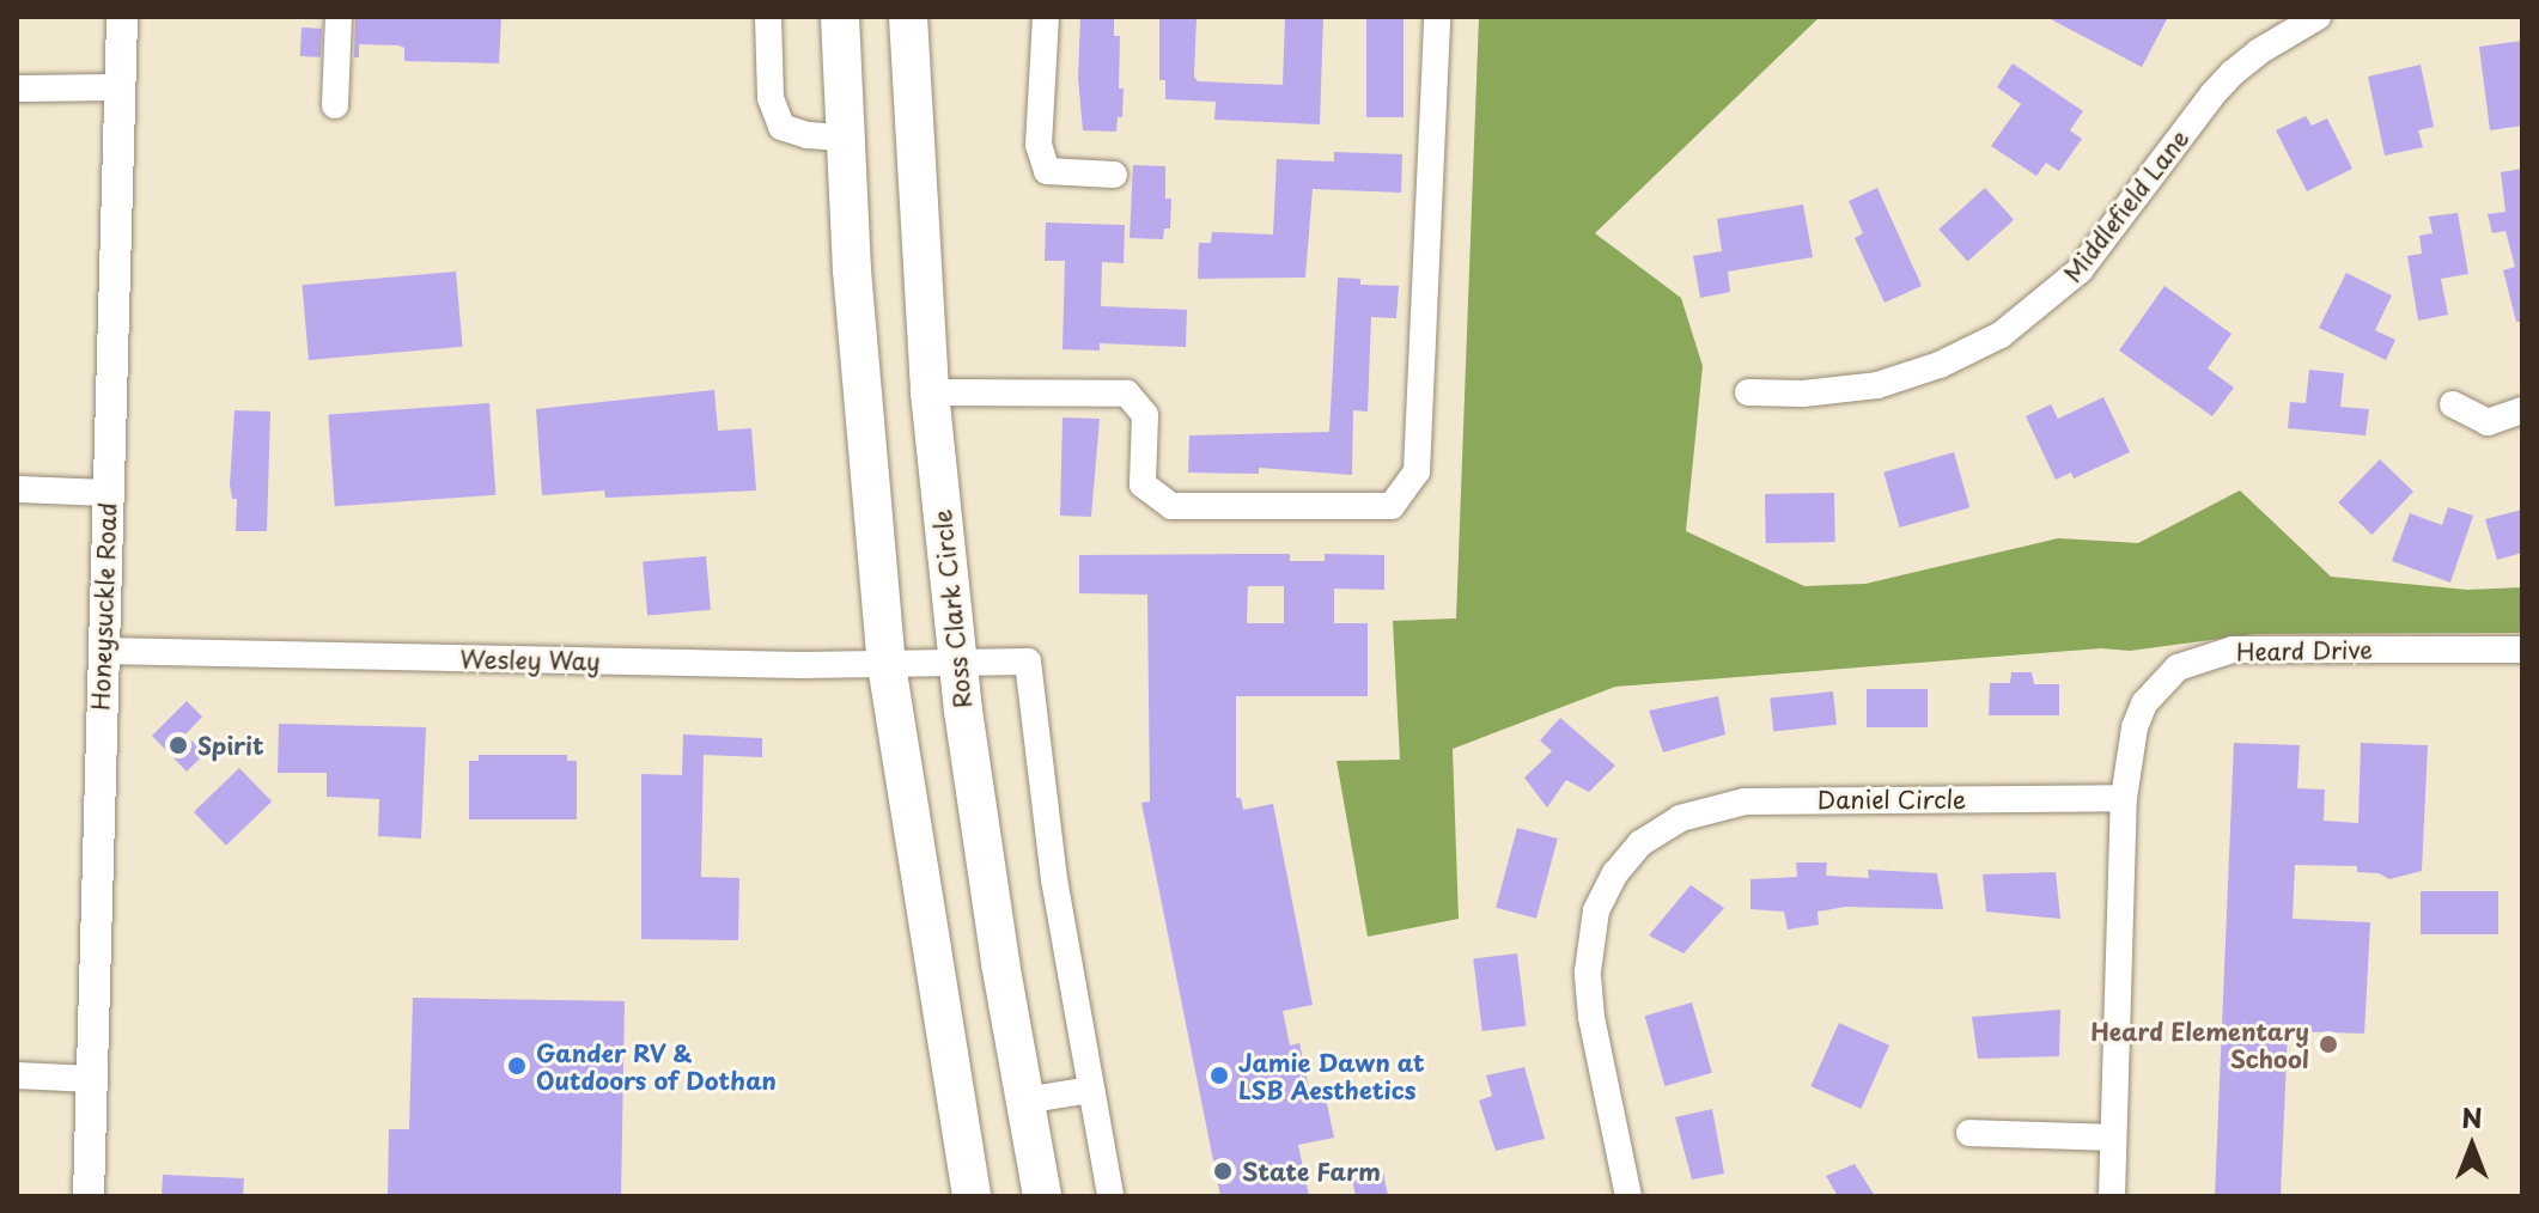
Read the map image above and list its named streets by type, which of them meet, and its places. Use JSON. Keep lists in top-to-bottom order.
{
  "streets": {
    "highway": ["Ross Clark Circle"],
    "main road": ["Honeysuckle Road"],
    "street": [
      "Middlefield Lane",
      "Heard Drive",
      "Wesley Way",
      "Daniel Circle"
    ]
  },
  "crossings": [
    ["Honeysuckle Road", "Wesley Way"],
    ["Ross Clark Circle", "Wesley Way"],
    ["Heard Drive", "Daniel Circle"]
  ],
  "places": [
    "Spirit",
    "Heard Elementary School",
    "Gander RV & Outdoors of Dothan",
    "Jamie Dawn at LSB Aesthetics",
    "State Farm"
  ],
  "north": "top"
}
